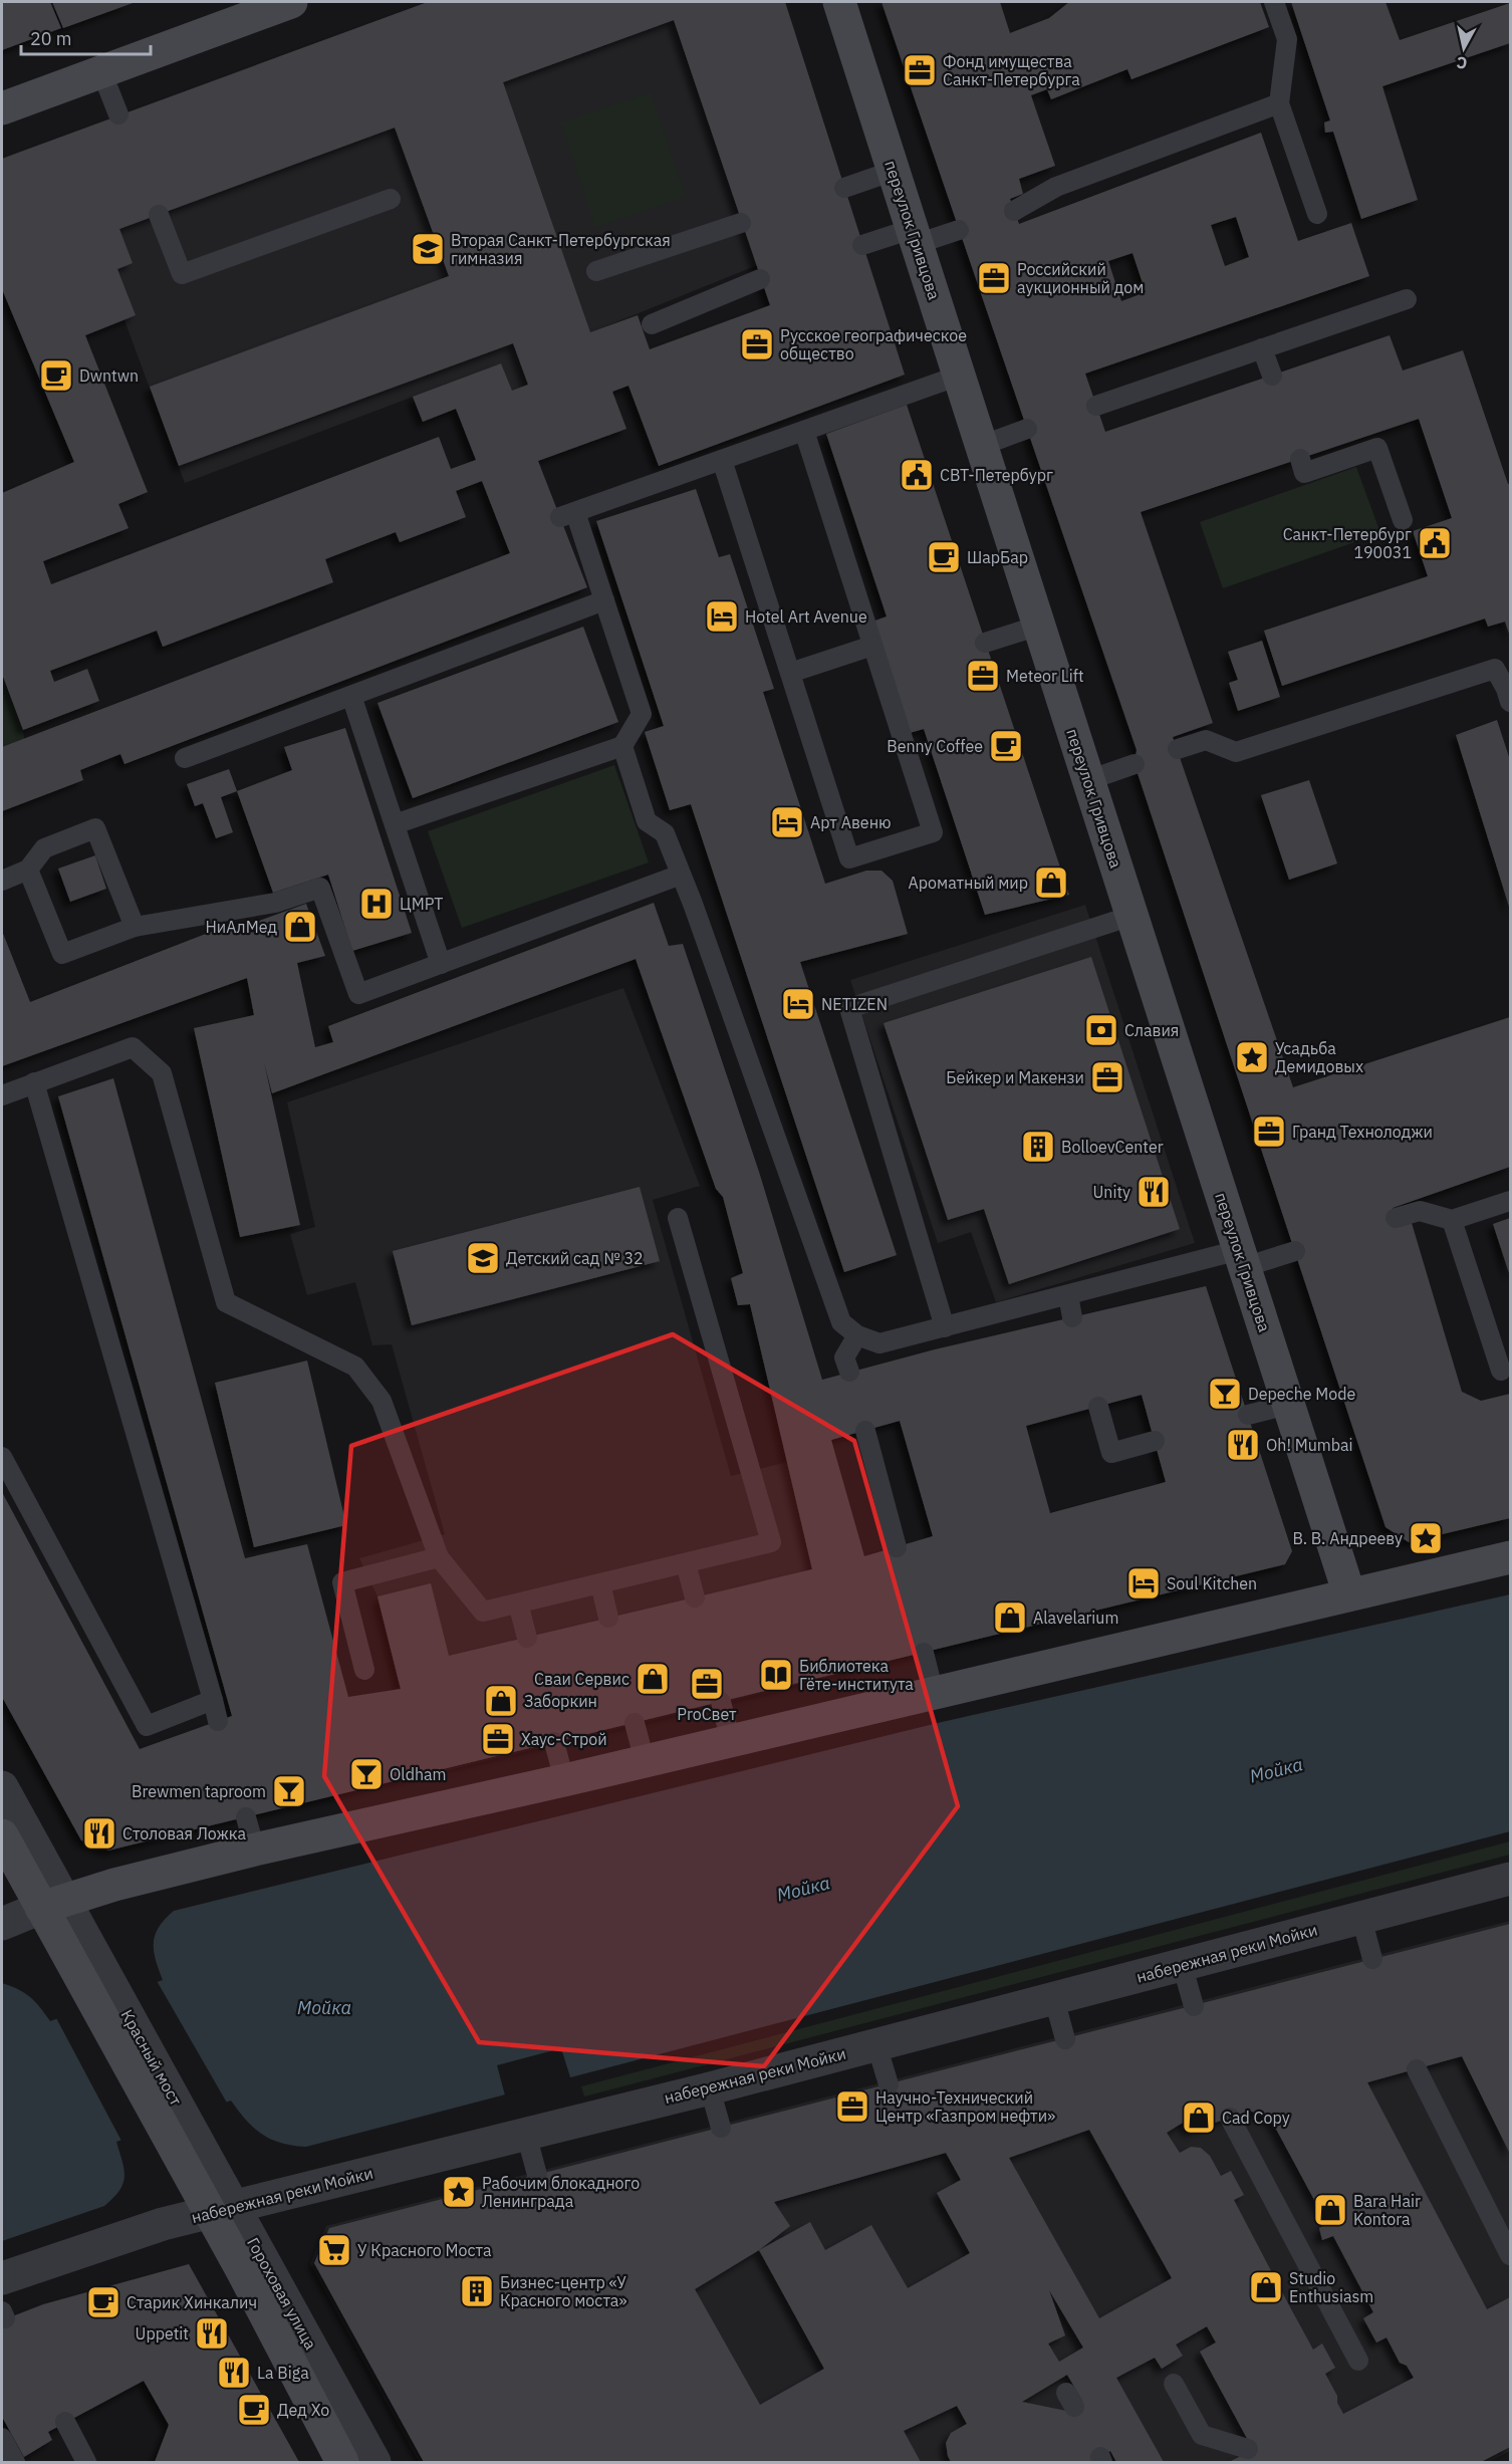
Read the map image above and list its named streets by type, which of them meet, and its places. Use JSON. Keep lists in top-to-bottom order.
{
  "streets": {
    "street": [
      "переулок Гривцова",
      "набережная реки Мойки",
      "Красный мост",
      "Гороховая улица"
    ]
  },
  "crossings": [
    ["набережная реки Мойки", "Гороховая улица"],
    ["Красный мост", "Гороховая улица"]
  ],
  "water": ["Мойка"],
  "places": {
    "office": [
      "Фонд имущества Санкт-Петербурга",
      "Российский аукционный дом",
      "Русское географическое общество",
      "Meteor Lift",
      "Бейкер и Макензи",
      "Гранд Технолоджи",
      "ProСвет",
      "Хаус-Строй",
      "Научно-Технический Центр «Газпром нефти»"
    ],
    "school or university": ["Вторая Санкт-Петербургская гимназия", "Детский сад № 32"],
    "cafe": [
      "Dwntwn",
      "ШарБар",
      "Benny Coffee",
      "Старик Хинкалич",
      "Дед Хо"
    ],
    "public building": ["СВТ-Петербург", "Санкт-Петербург 190031"],
    "hotel": [
      "Hotel Art Avenue",
      "Арт Авеню",
      "NETIZEN",
      "Soul Kitchen"
    ],
    "shop": [
      "Ароматный мир",
      "НиАлМед",
      "Alavelarium",
      "Сваи Сервис",
      "Заборкин",
      "Cad Copy",
      "Bara Hair Kontora",
      "Studio Enthusiasm"
    ],
    "hospital": ["ЦМРТ"],
    "bank": ["Славия"],
    "place": ["Усадьба Демидовых", "В. В. Андрееву", "Рабочим блокадного Ленинграда"],
    "building": ["BolloevCenter", "Бизнес-центр «У Красного моста»"],
    "restaurant": [
      "Unity",
      "Oh! Mumbai",
      "Столовая Ложка",
      "Uppetit",
      "La Biga"
    ],
    "bar": ["Depeche Mode", "Oldham", "Brewmen taproom"],
    "library": ["Библиотека Гёте-института"],
    "supermarket": ["У Красного Моста"]
  },
  "scale_bar": "20 m",
  "north": "bottom"
}
